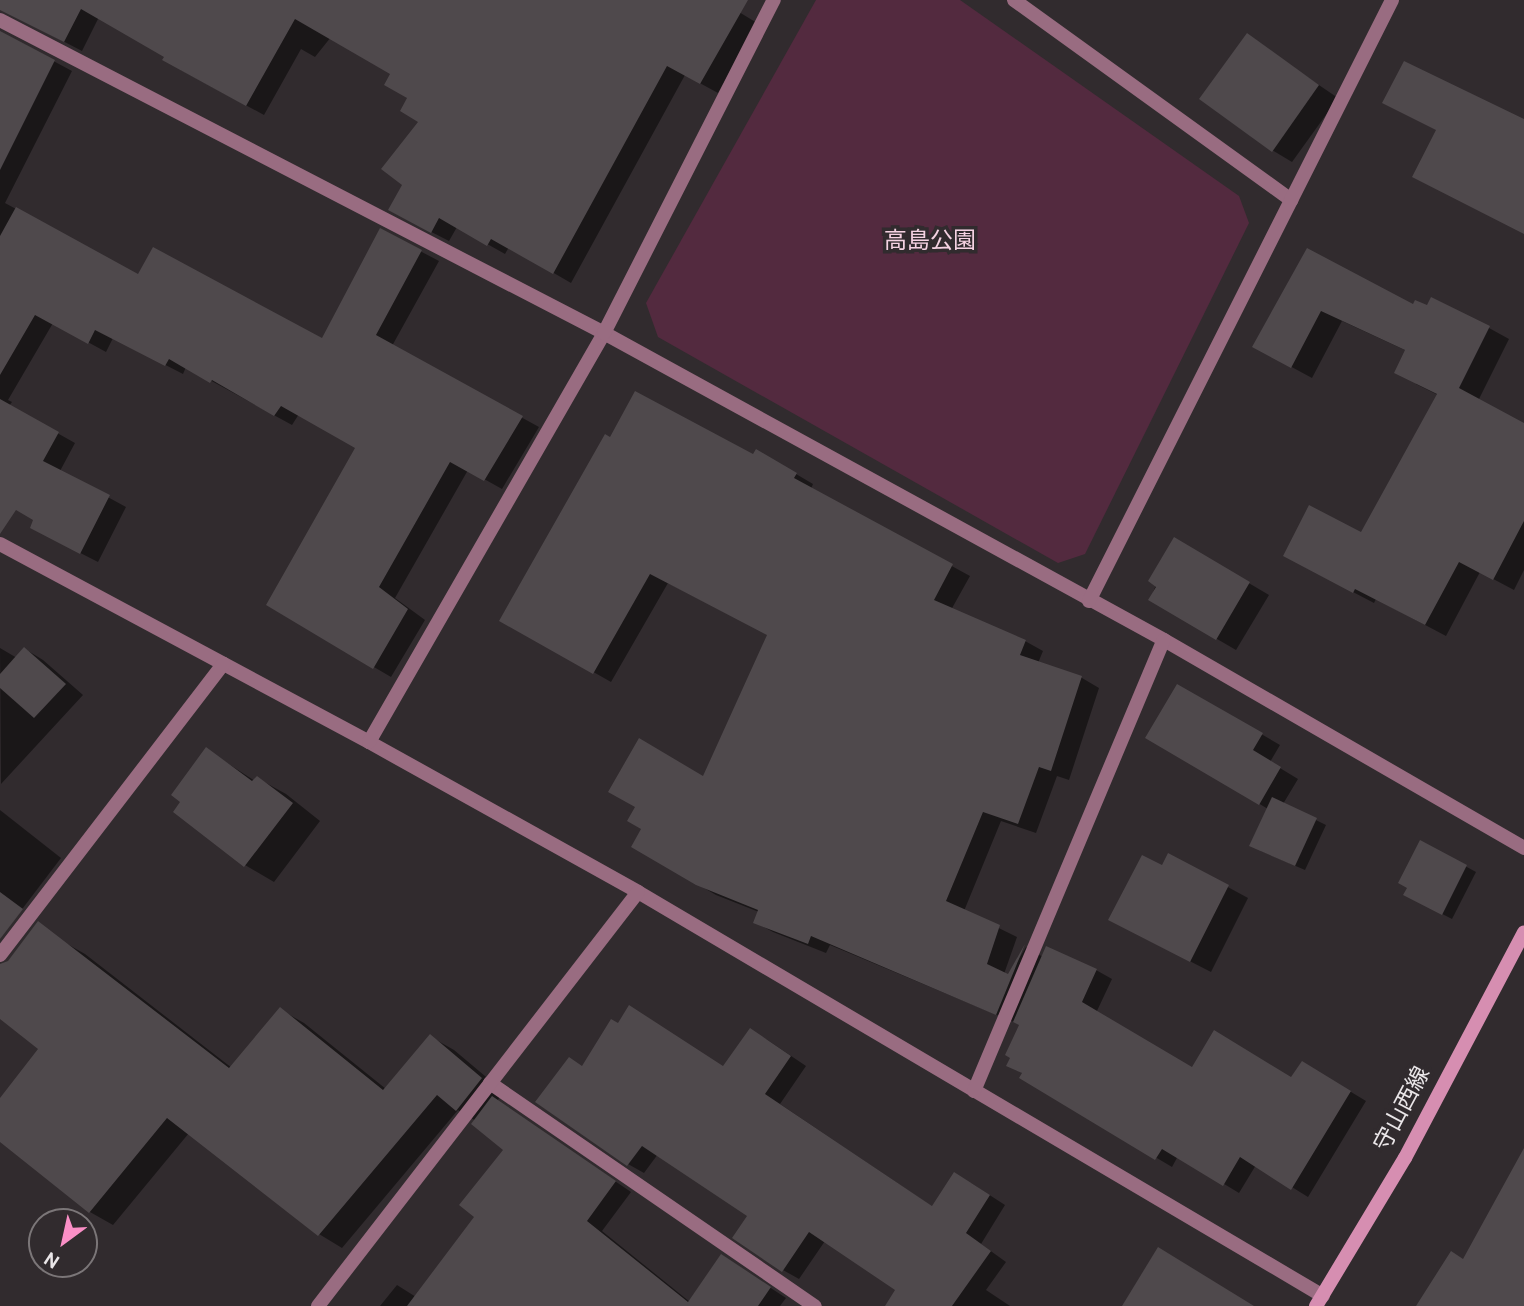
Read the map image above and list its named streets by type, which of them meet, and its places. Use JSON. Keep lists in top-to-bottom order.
{
  "streets": {
    "main road": ["守山西線"]
  },
  "parks": ["高島公園"],
  "north": "bottom left"
}
